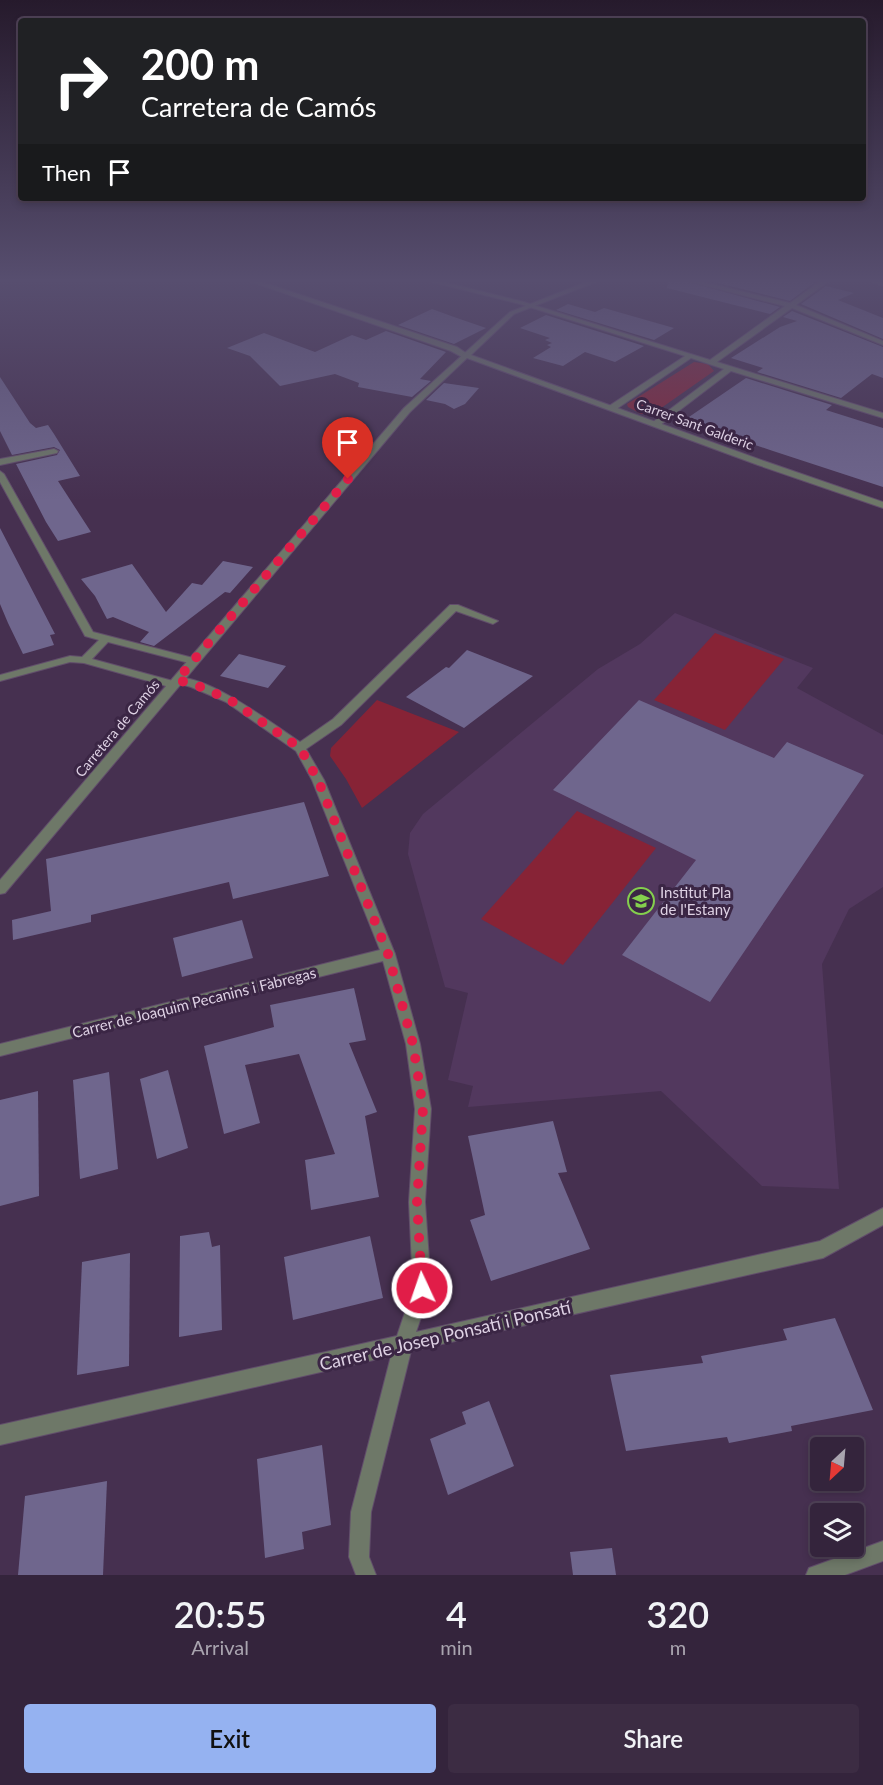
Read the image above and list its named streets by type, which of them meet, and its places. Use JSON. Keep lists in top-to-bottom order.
{
  "streets": {
    "street": [
      "Carrer Sant Galderic",
      "Carretera de Camós",
      "Carrer de Joaquim Pecanins i Fàbregas",
      "Carrer de Josep Ponsatí i Ponsatí"
    ]
  },
  "crossings": [
    ["Carrer Sant Galderic", "Carretera de Camós"]
  ],
  "places": {
    "school or university": ["Institut Pla de l'Estany"]
  },
  "north": "bottom left",
  "page": {
    "turn": ["200 m", "Carretera de Camós"],
    "then": "Then",
    "eta": [
      "20:55",
      "Arrival",
      "4",
      "min",
      "320",
      "m"
    ],
    "buttons": ["Exit", "Share"]
  }
}
